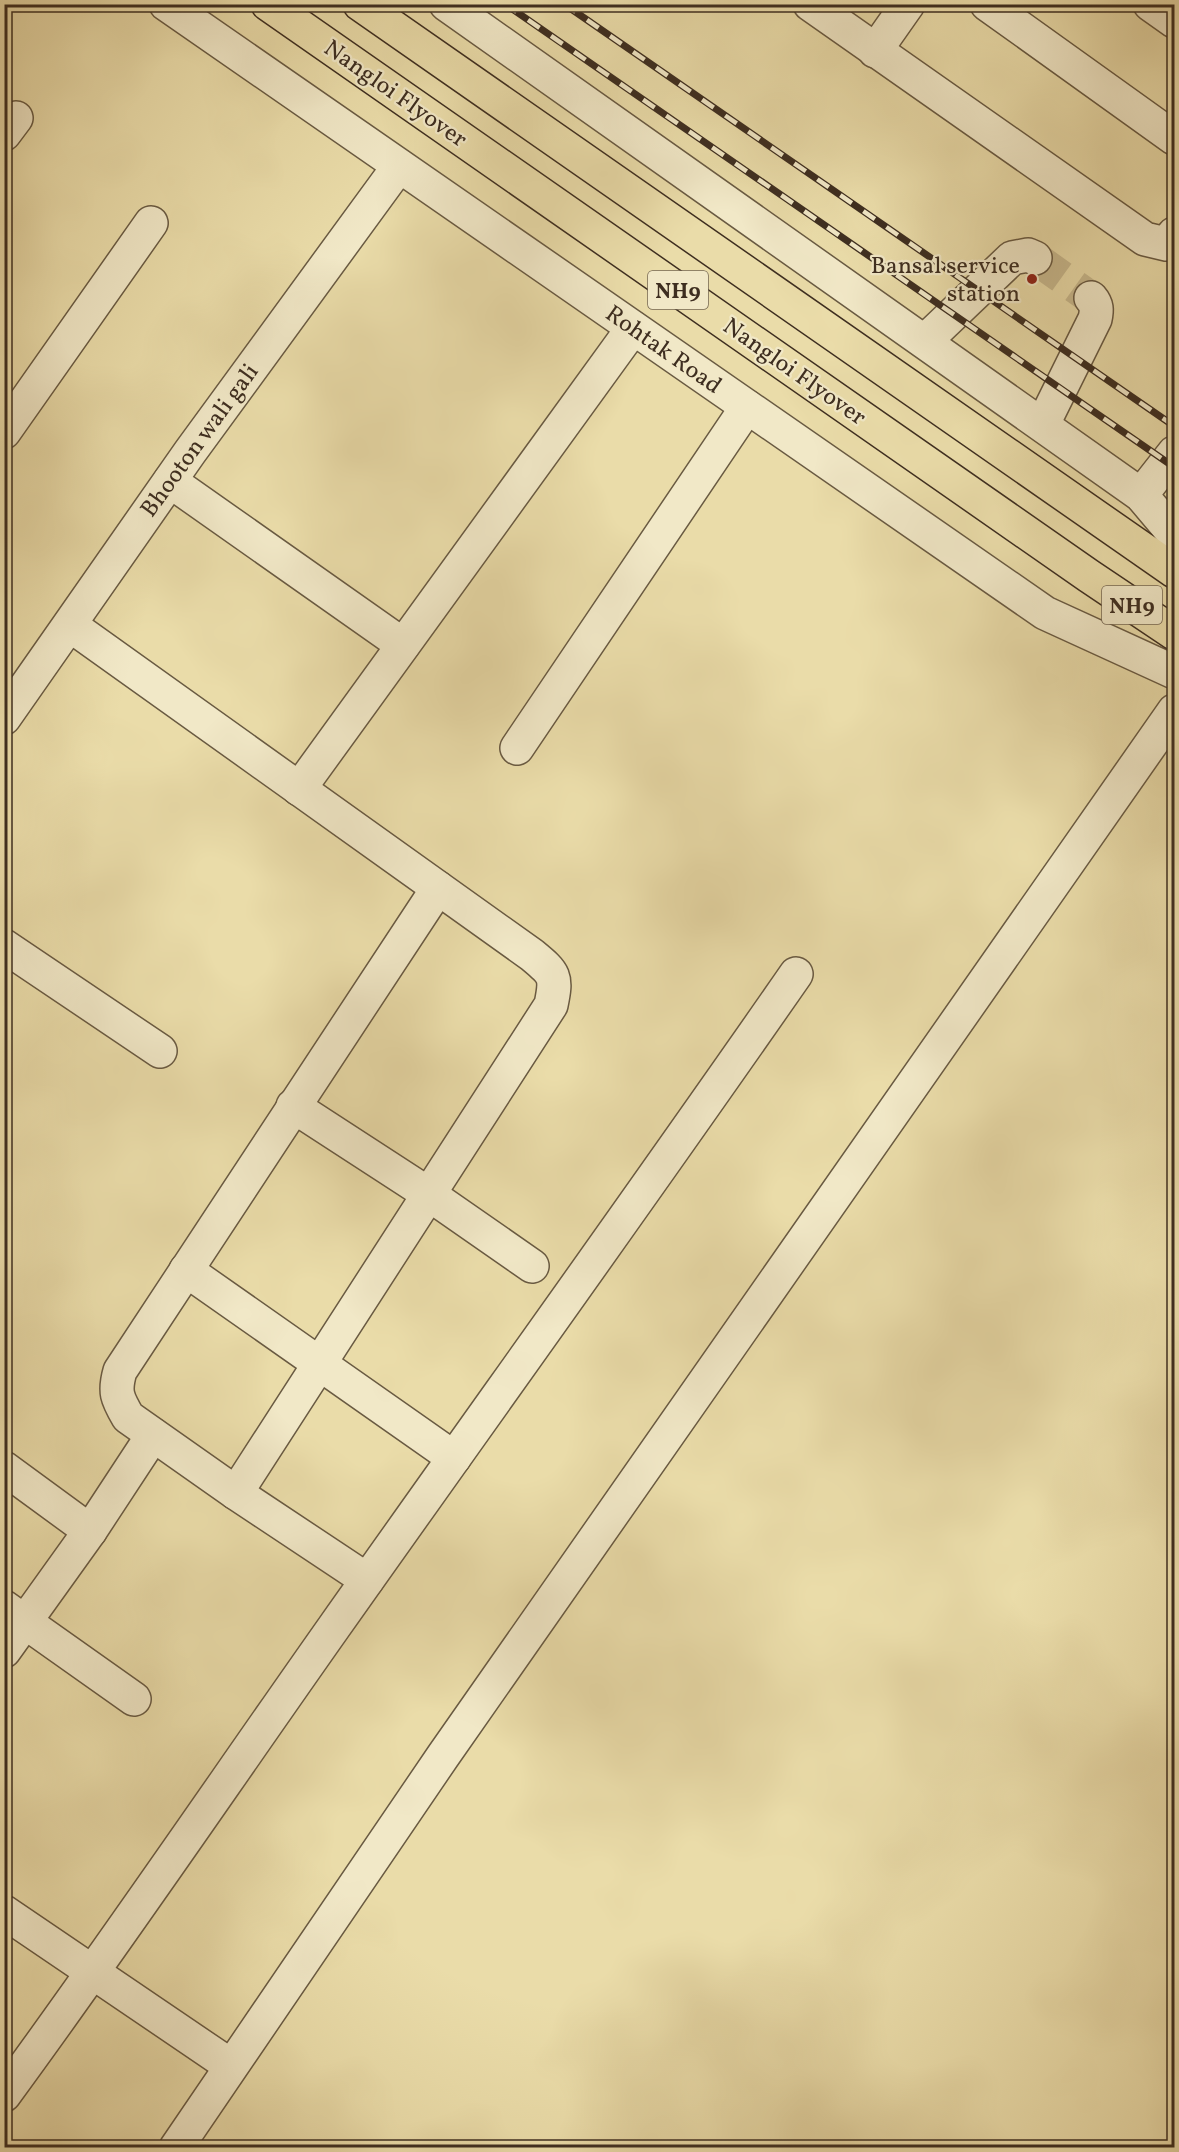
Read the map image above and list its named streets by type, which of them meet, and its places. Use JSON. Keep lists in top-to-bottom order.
{
  "streets": {
    "highway": ["Nangloi Flyover", "NH9"],
    "street": ["Rohtak Road", "Bhooton wali gali"]
  },
  "crossings": [
    ["Rohtak Road", "Bhooton wali gali"]
  ],
  "places": ["Bansal service station"]
}
